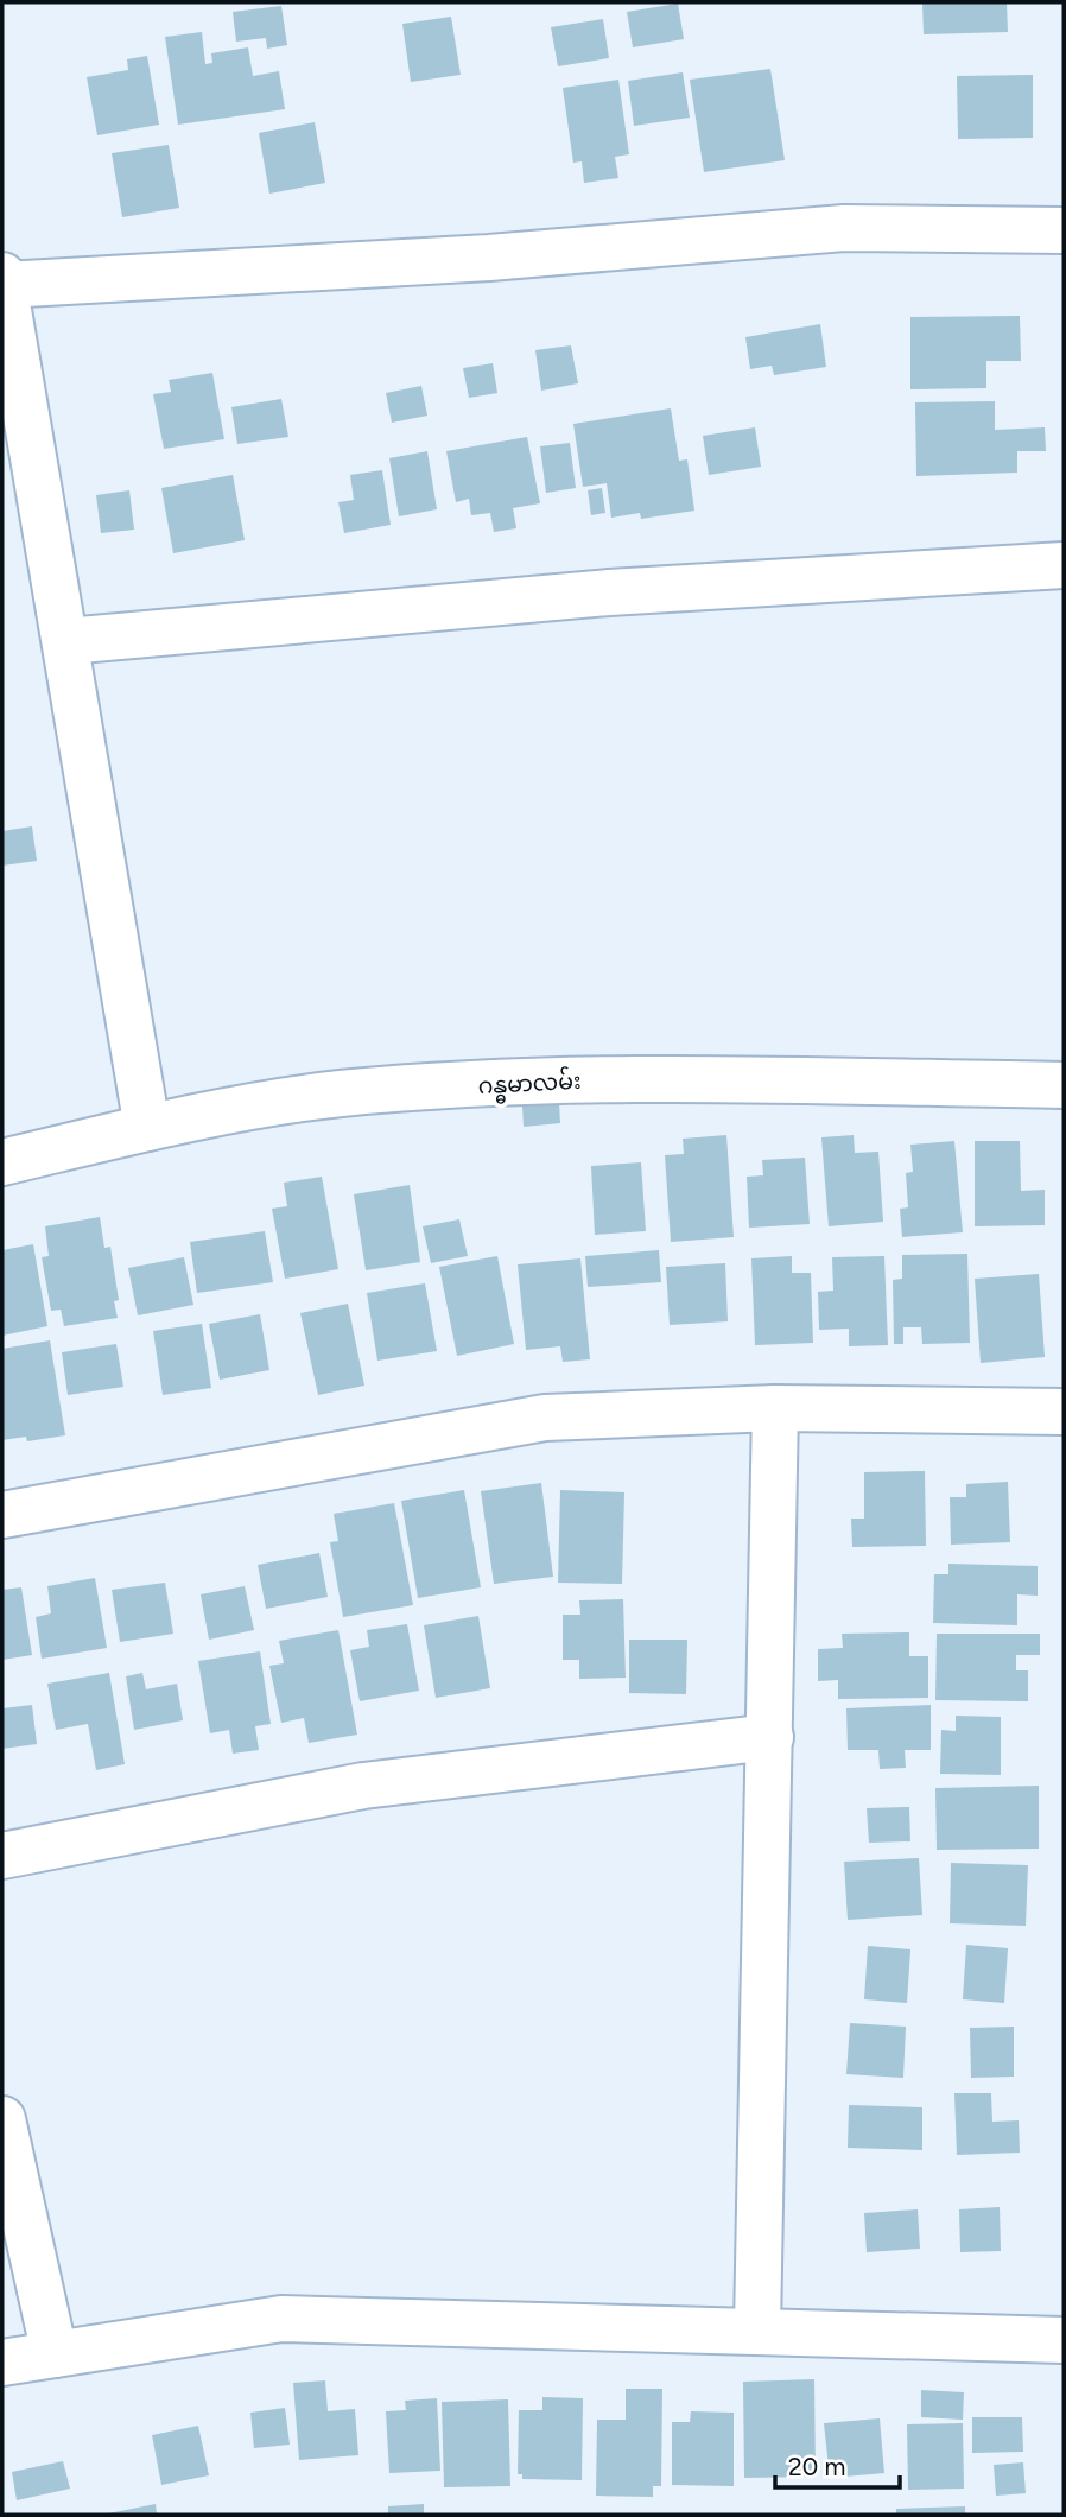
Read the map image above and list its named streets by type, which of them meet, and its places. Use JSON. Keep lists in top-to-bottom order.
{
  "streets": {
    "street": ["ဂန္ဓမာလမ်း"]
  },
  "scale_bar": "20 m"
}
